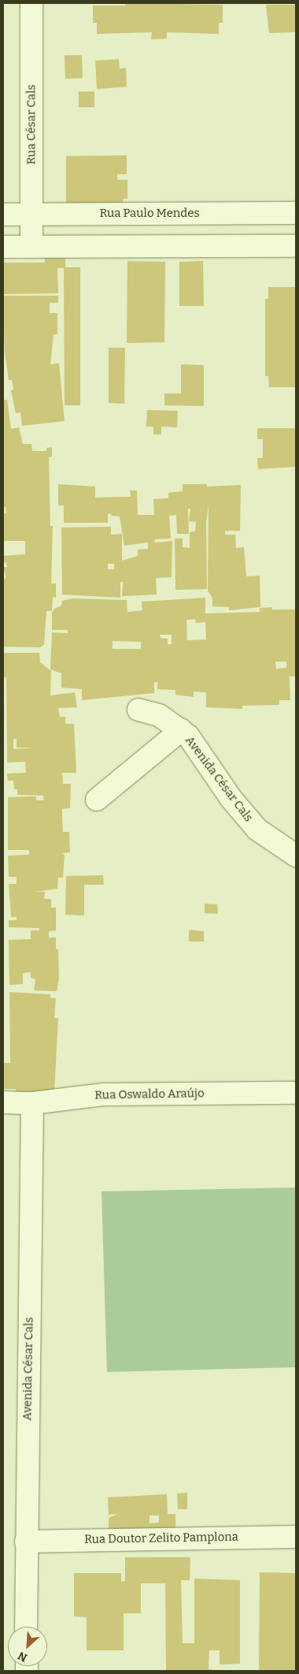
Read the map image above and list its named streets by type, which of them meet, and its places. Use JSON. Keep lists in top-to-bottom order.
{
  "streets": {
    "street": [
      "Rua César Cals",
      "Rua Paulo Mendes",
      "Avenida César Cals",
      "Rua Oswaldo Araújo",
      "Rua Doutor Zelito Pamplona"
    ]
  },
  "crossings": [
    ["Rua César Cals", "Rua Paulo Mendes"],
    ["Avenida César Cals", "Rua Oswaldo Araújo"],
    ["Avenida César Cals", "Rua Doutor Zelito Pamplona"]
  ],
  "north": "bottom left"
}
